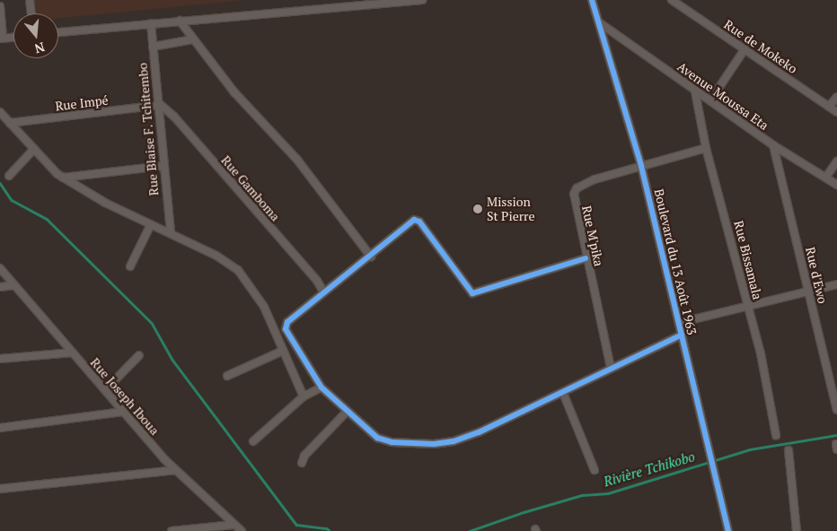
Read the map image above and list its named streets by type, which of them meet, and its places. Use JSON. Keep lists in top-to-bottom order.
{
  "streets": {
    "street": [
      "Rue de Mokeko",
      "Avenue Moussa Eta",
      "Rue Impé",
      "Rue Blaise F. Tchitembo",
      "Rue Gamboma",
      "Rue M'pika",
      "Rue Bissamala",
      "Boulevard du 13 Août 1963",
      "Rue d'Ewo",
      "Rue Joseph Iboua"
    ]
  },
  "crossings": [
    ["Avenue Moussa Eta", "Rue Bissamala"],
    ["Avenue Moussa Eta", "Boulevard du 13 Août 1963"],
    ["Avenue Moussa Eta", "Rue d'Ewo"],
    ["Rue Impé", "Rue Blaise F. Tchitembo"],
    ["Rue Impé", "Rue Gamboma"],
    ["Rue Blaise F. Tchitembo", "Rue Gamboma"],
    ["Rue M'pika", "Rue Bissamala"],
    ["Rue M'pika", "Boulevard du 13 Août 1963"]
  ],
  "water": ["Rivière Tchikobo"],
  "places": ["Mission St Pierre"],
  "north": "bottom"
}
